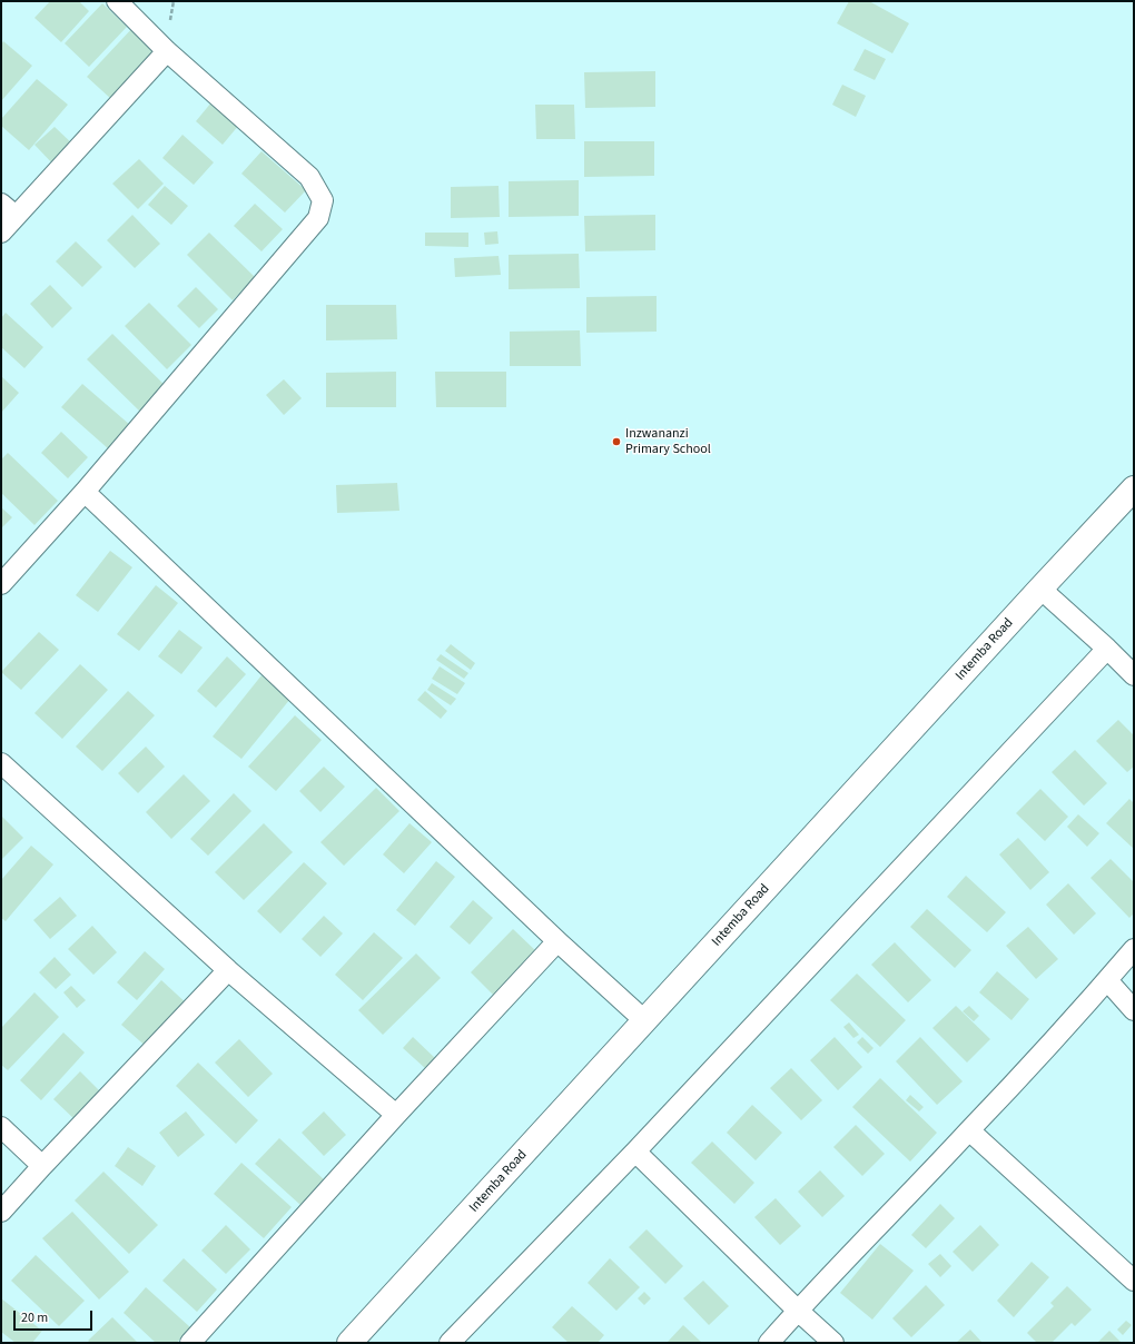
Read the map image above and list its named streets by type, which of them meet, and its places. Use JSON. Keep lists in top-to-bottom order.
{
  "streets": {
    "street": ["Intemba Road"]
  },
  "places": ["Inzwananzi Primary School"],
  "scale_bar": "20 m"
}
